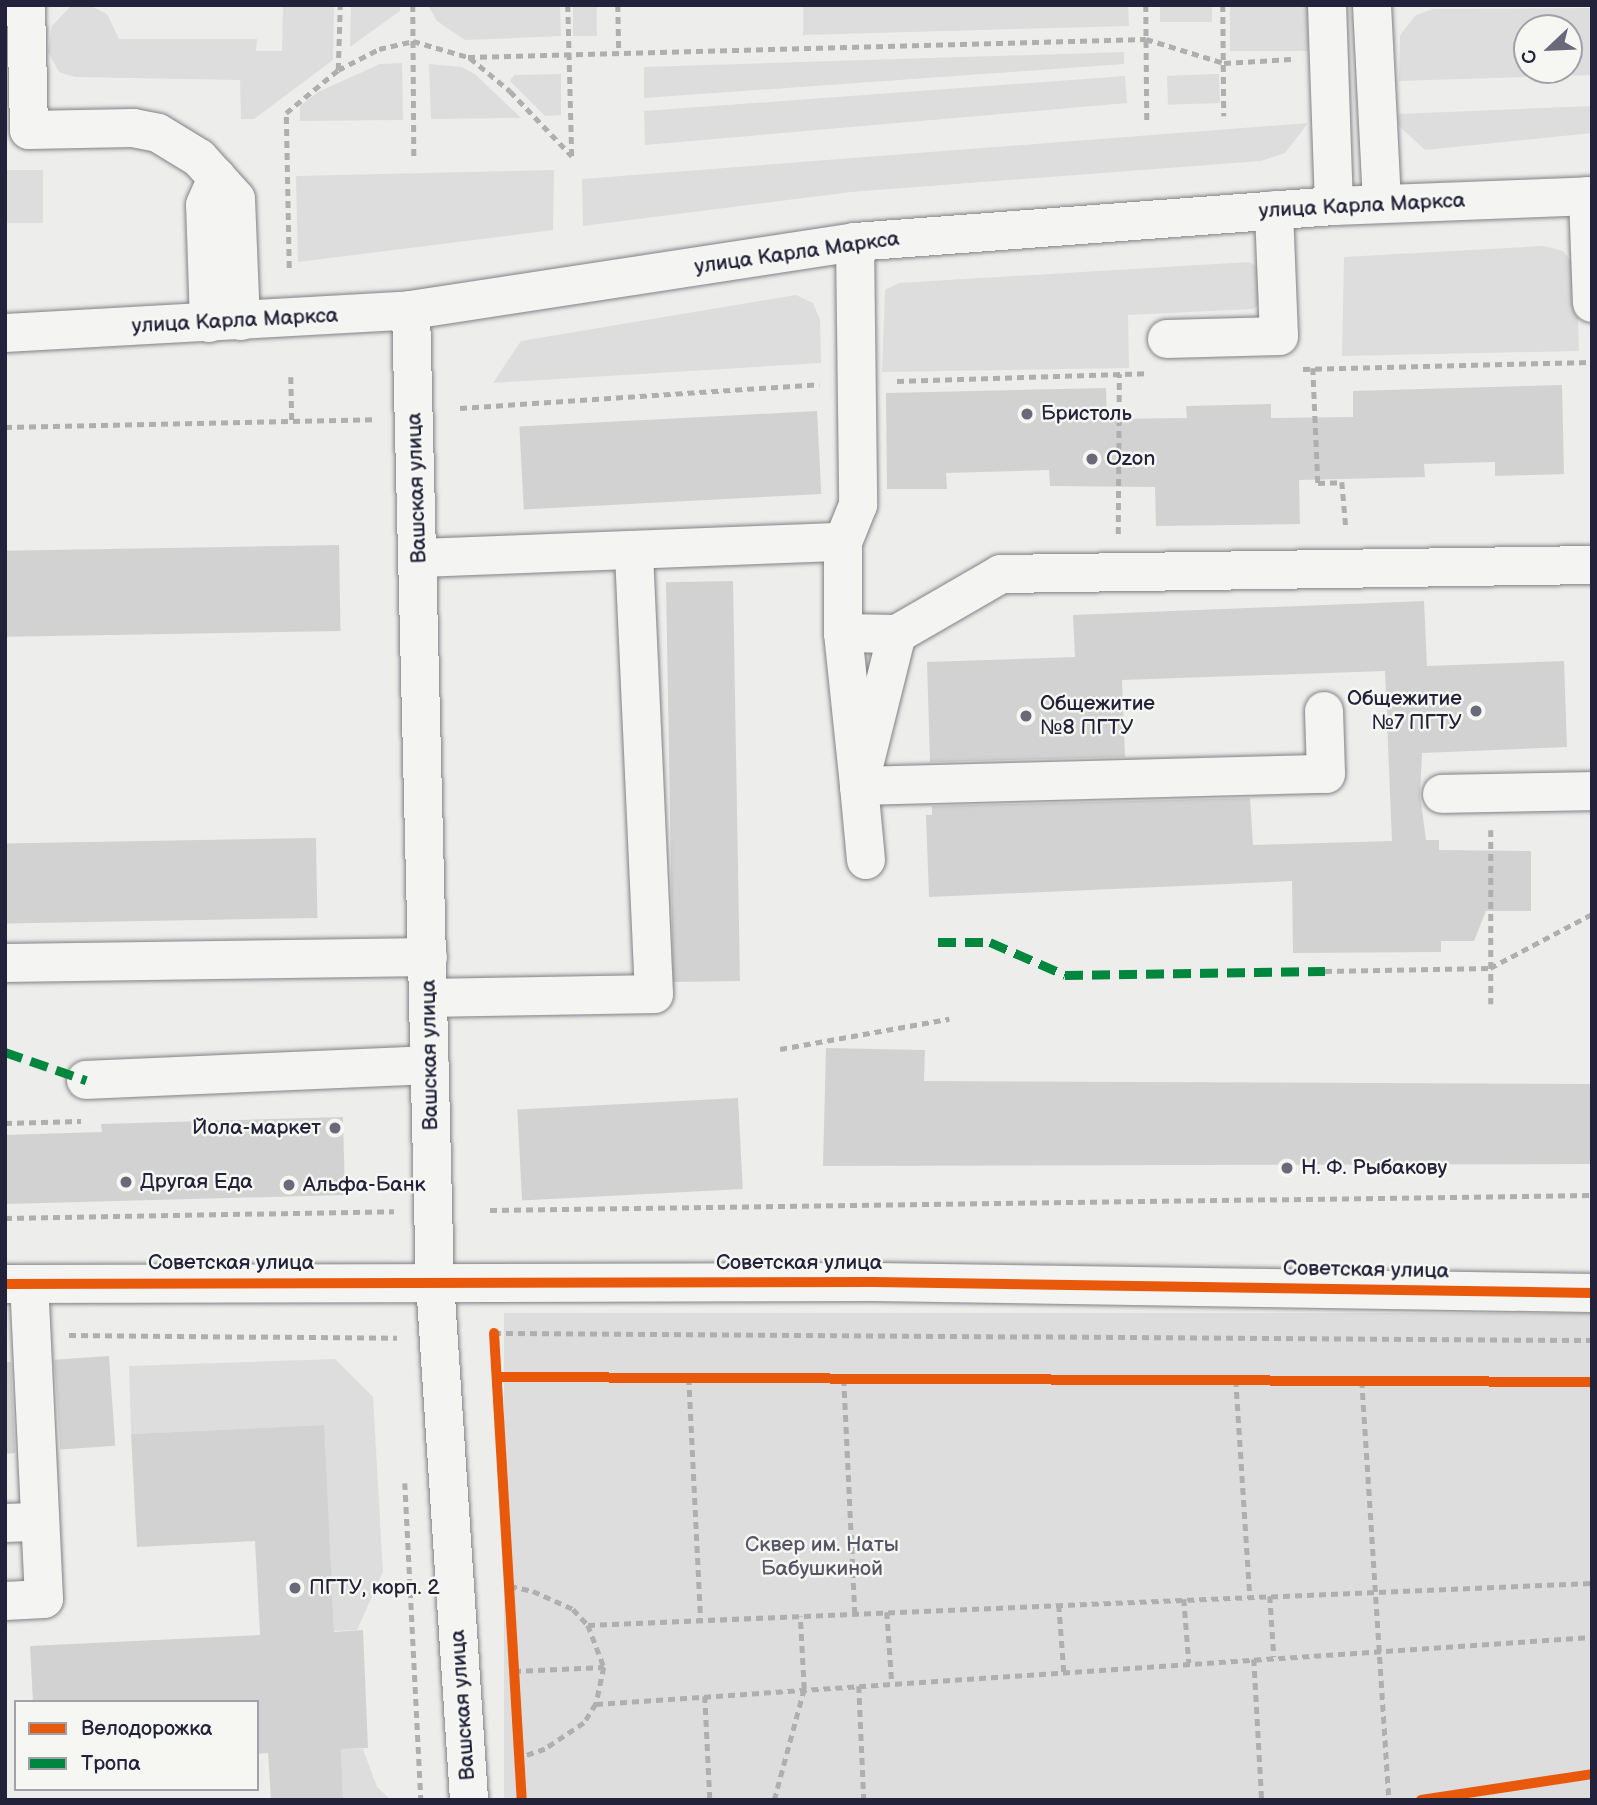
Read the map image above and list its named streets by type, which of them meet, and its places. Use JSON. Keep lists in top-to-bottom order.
{
  "streets": {
    "street": ["улица Карла Маркса", "Вашская улица", "Советская улица"]
  },
  "crossings": [
    ["улица Карла Маркса", "Вашская улица"],
    ["Вашская улица", "Советская улица"]
  ],
  "parks": ["Сквер им. Наты Бабушкиной"],
  "places": [
    "Бристоль",
    "Ozon",
    "Общежитие №7 ПГТУ",
    "Общежитие №8 ПГТУ",
    "Йола-маркет",
    "Н. Ф. Рыбакову",
    "Другая Еда",
    "Альфа-Банк",
    "ПГТУ, корп. 2"
  ],
  "legend": ["Велодорожка", "Тропа"],
  "north": "bottom left"
}
